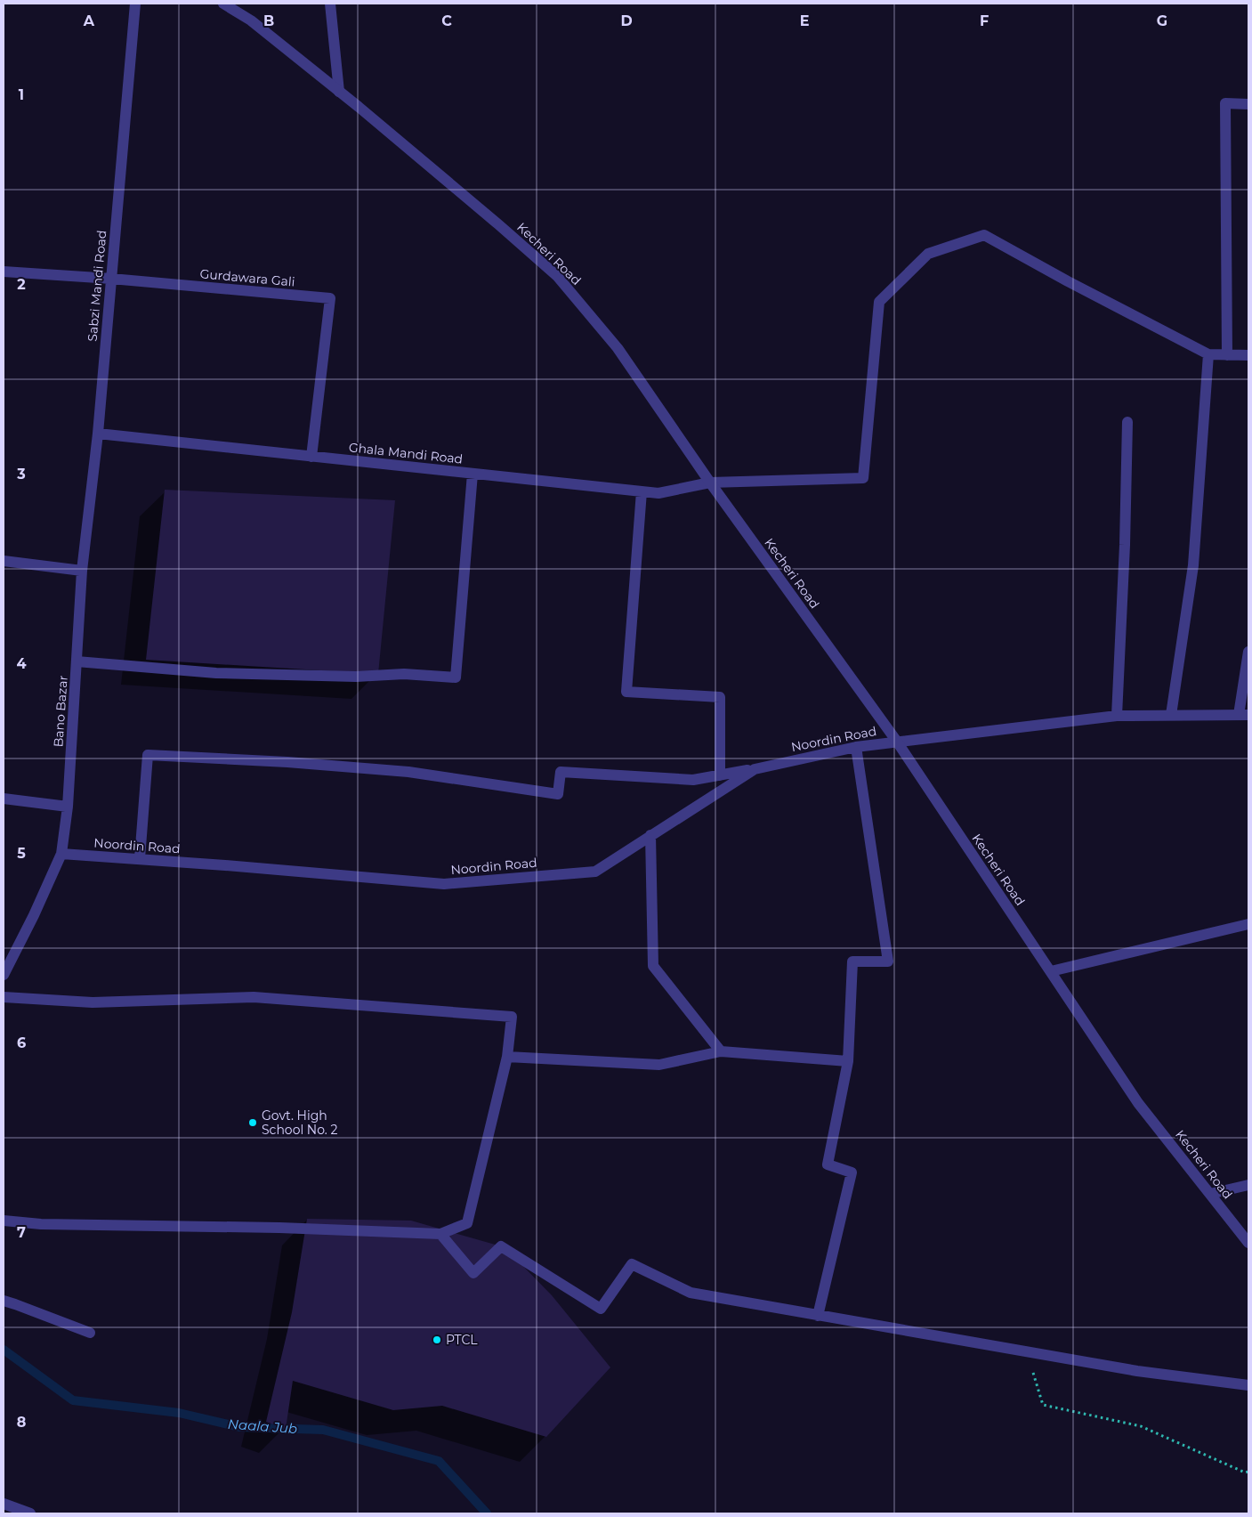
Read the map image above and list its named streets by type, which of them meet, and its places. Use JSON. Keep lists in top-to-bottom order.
{
  "streets": {
    "street": [
      "Kecheri Road",
      "Gurdawara Gali",
      "Sabzi Mandi Road",
      "Ghala Mandi Road",
      "Bano Bazar",
      "Noordin Road"
    ]
  },
  "crossings": [
    ["Kecheri Road", "Ghala Mandi Road"],
    ["Kecheri Road", "Noordin Road"],
    ["Gurdawara Gali", "Sabzi Mandi Road"],
    ["Gurdawara Gali", "Ghala Mandi Road"],
    ["Sabzi Mandi Road", "Ghala Mandi Road"],
    ["Sabzi Mandi Road", "Bano Bazar"],
    ["Bano Bazar", "Noordin Road"]
  ],
  "water": ["Naala Jub"],
  "places": ["Govt. High School No. 2", "PTCL"],
  "grid": {
    "columns": [
      "A",
      "B",
      "C",
      "D",
      "E",
      "F",
      "G"
    ],
    "rows": [
      "1",
      "2",
      "3",
      "4",
      "5",
      "6",
      "7",
      "8"
    ]
  }
}
